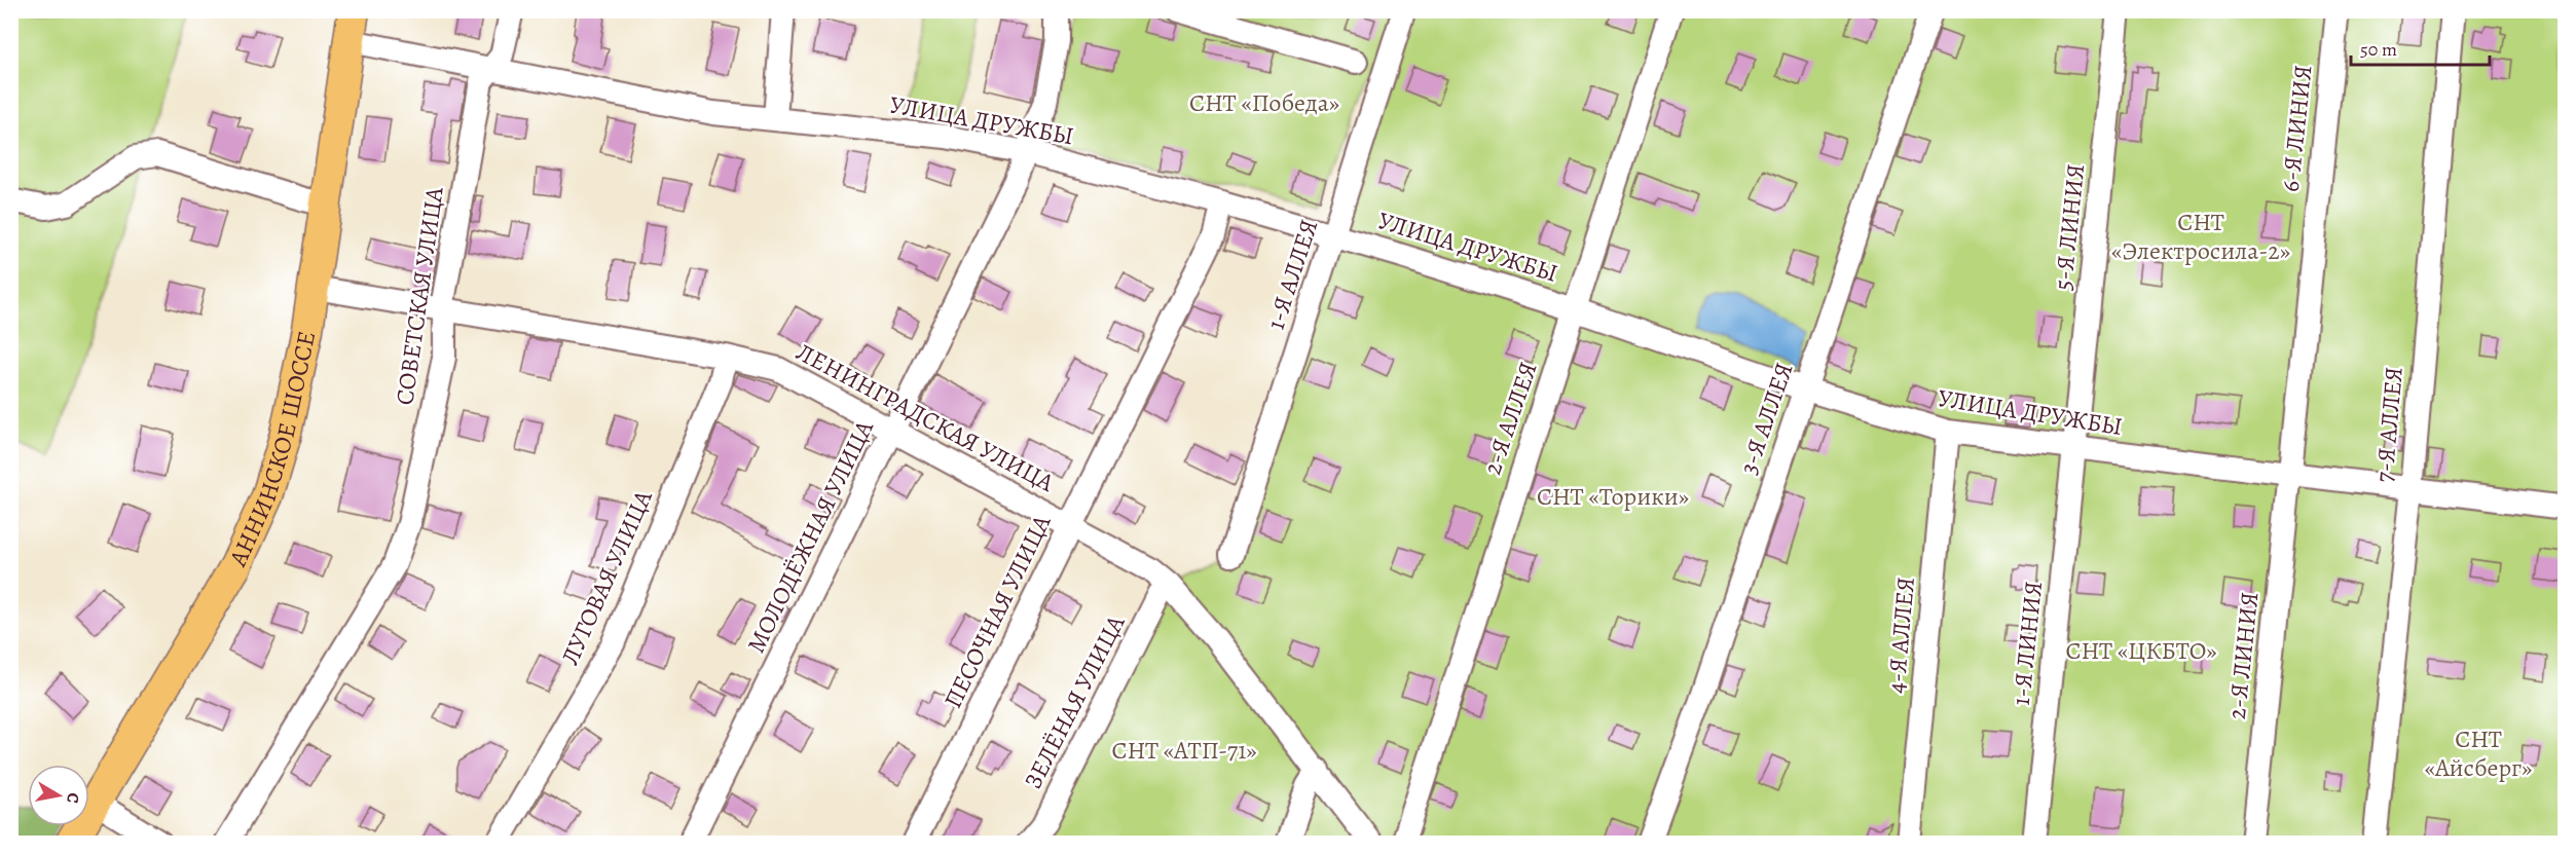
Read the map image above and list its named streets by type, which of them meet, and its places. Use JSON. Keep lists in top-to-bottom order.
{
  "streets": {
    "main road": ["АННИНСКОЕ ШОССЕ"],
    "street": [
      "УЛИЦА ДРУЖБЫ",
      "6-Я ЛИНИЯ",
      "5-Я ЛИНИЯ",
      "1-Я АЛЛЕЯ",
      "СОВЕТСКАЯ УЛИЦА",
      "ЛЕНИНГРАДСКАЯ УЛИЦА",
      "2-Я АЛЛЕЯ",
      "3-Я АЛЛЕЯ",
      "7-Я АЛЛЕЯ",
      "МОЛОДЁЖНАЯ УЛИЦА",
      "ЛУГОВАЯ УЛИЦА",
      "ПЕСОЧНАЯ УЛИЦА",
      "4-Я АЛЛЕЯ",
      "1-Я ЛИНИЯ",
      "2-Я ЛИНИЯ",
      "ЗЕЛЁНАЯ УЛИЦА"
    ]
  },
  "crossings": [
    ["УЛИЦА ДРУЖБЫ", "6-Я ЛИНИЯ"],
    ["УЛИЦА ДРУЖБЫ", "5-Я ЛИНИЯ"],
    ["УЛИЦА ДРУЖБЫ", "1-Я АЛЛЕЯ"],
    ["УЛИЦА ДРУЖБЫ", "СОВЕТСКАЯ УЛИЦА"],
    ["УЛИЦА ДРУЖБЫ", "2-Я АЛЛЕЯ"],
    ["УЛИЦА ДРУЖБЫ", "3-Я АЛЛЕЯ"],
    ["УЛИЦА ДРУЖБЫ", "7-Я АЛЛЕЯ"],
    ["УЛИЦА ДРУЖБЫ", "АННИНСКОЕ ШОССЕ"],
    ["УЛИЦА ДРУЖБЫ", "МОЛОДЁЖНАЯ УЛИЦА"],
    ["УЛИЦА ДРУЖБЫ", "ПЕСОЧНАЯ УЛИЦА"],
    ["УЛИЦА ДРУЖБЫ", "4-Я АЛЛЕЯ"],
    ["УЛИЦА ДРУЖБЫ", "1-Я ЛИНИЯ"],
    ["УЛИЦА ДРУЖБЫ", "2-Я ЛИНИЯ"],
    ["6-Я ЛИНИЯ", "2-Я ЛИНИЯ"],
    ["5-Я ЛИНИЯ", "1-Я ЛИНИЯ"],
    ["СОВЕТСКАЯ УЛИЦА", "ЛЕНИНГРАДСКАЯ УЛИЦА"],
    ["ЛЕНИНГРАДСКАЯ УЛИЦА", "АННИНСКОЕ ШОССЕ"],
    ["ЛЕНИНГРАДСКАЯ УЛИЦА", "МОЛОДЁЖНАЯ УЛИЦА"],
    ["ЛЕНИНГРАДСКАЯ УЛИЦА", "ЛУГОВАЯ УЛИЦА"],
    ["ЛЕНИНГРАДСКАЯ УЛИЦА", "ПЕСОЧНАЯ УЛИЦА"],
    ["ЛЕНИНГРАДСКАЯ УЛИЦА", "ЗЕЛЁНАЯ УЛИЦА"]
  ],
  "parks": [
    "СНТ «Победа»",
    "СНТ «Электросила-2»",
    "СНТ «Торики»",
    "СНТ «ЦКБТО»",
    "СНТ «Айсберг»",
    "СНТ «АТП-71»"
  ],
  "scale_bar": "50 m",
  "north": "right"
}
